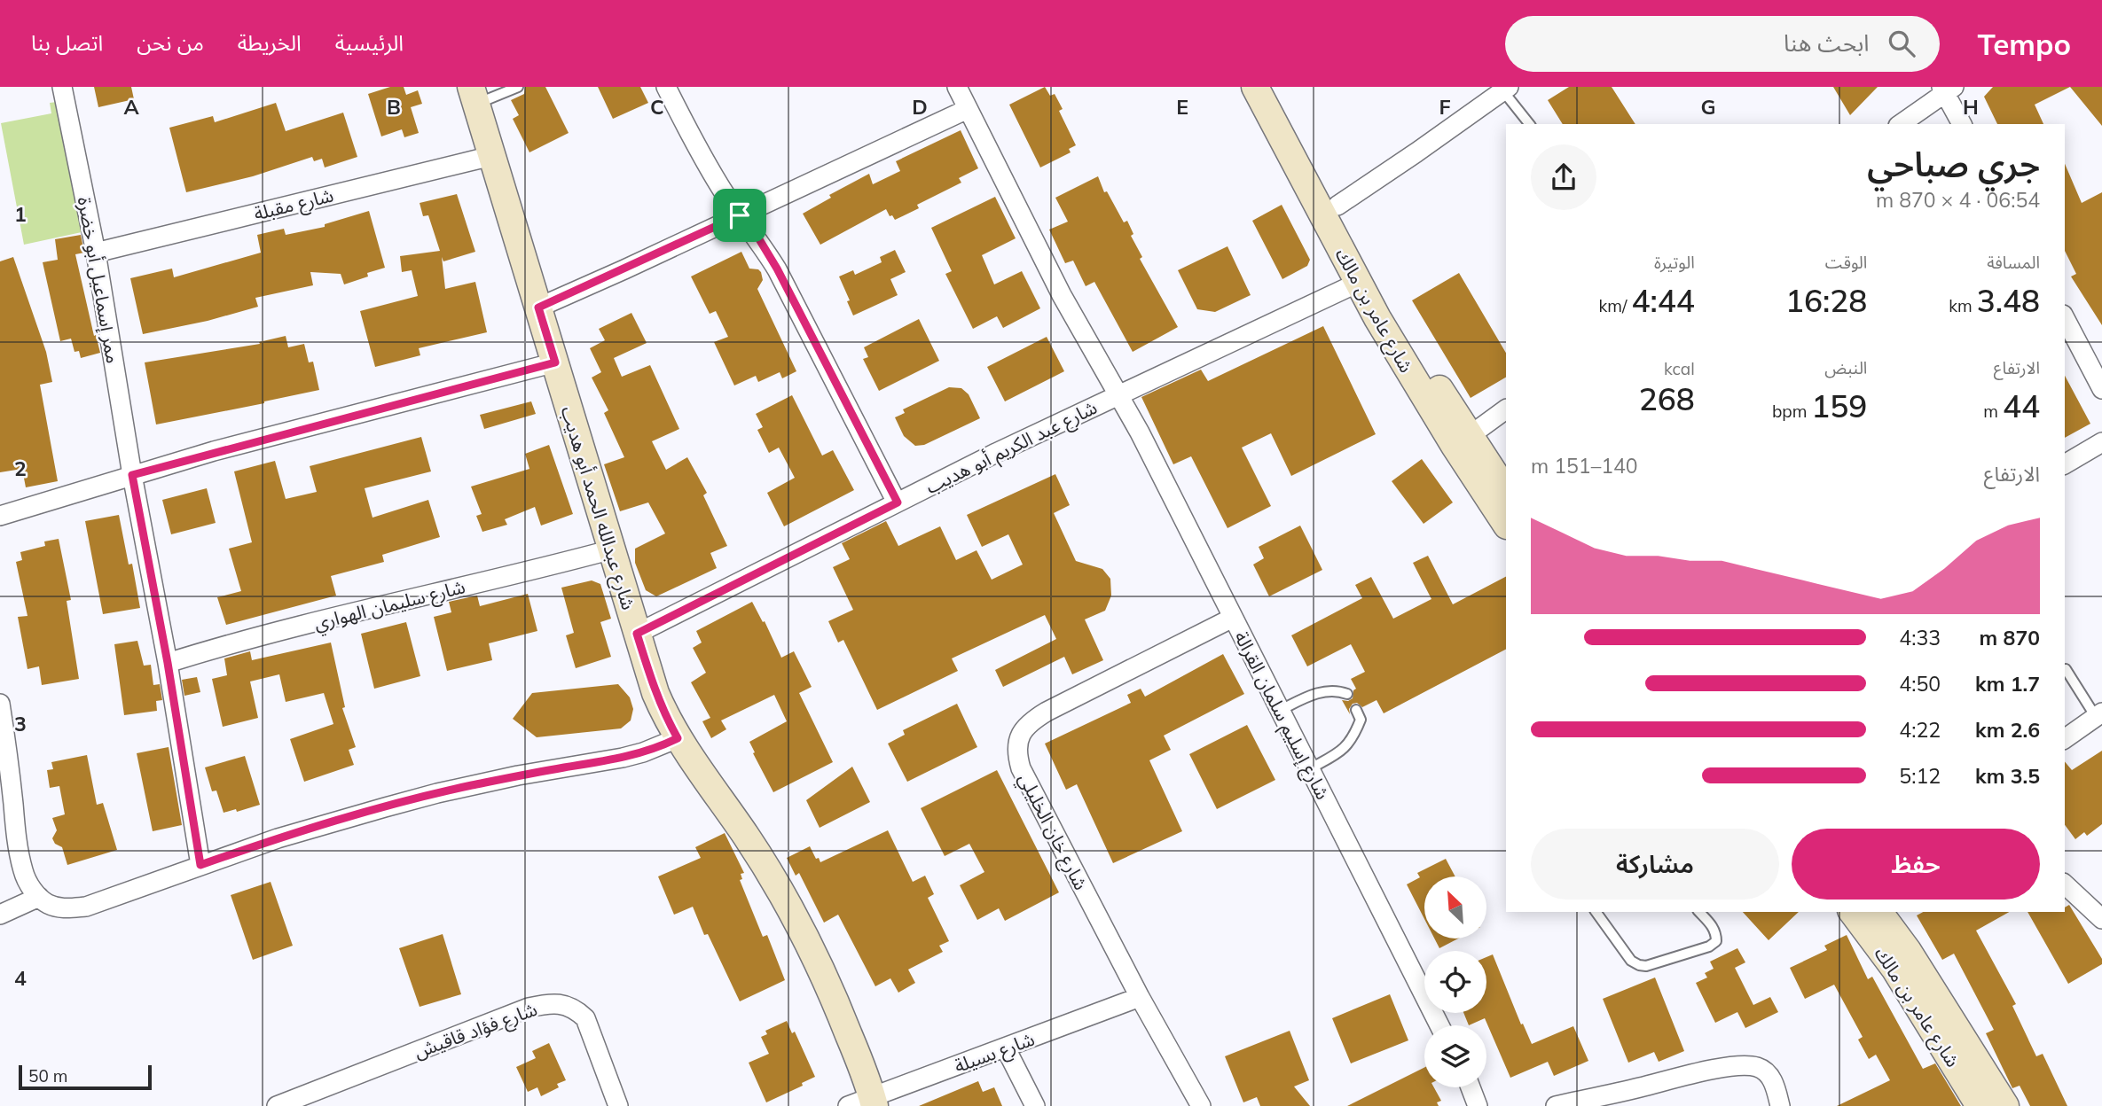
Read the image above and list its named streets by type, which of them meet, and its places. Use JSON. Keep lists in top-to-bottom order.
{
  "streets": {
    "street": [
      "شارع مقبلة",
      "ممر إسماعيل أبو خضرة",
      "شارع عامر بن مالك",
      "شارع عبد الكريم أبو هديب",
      "شارع عبدالله الحمد أبو هديب",
      "شارع سليمان الهواري",
      "شارع إسليم سلمان القرالة",
      "شارع خان الخليلي",
      "شارع فؤاد قاقيش",
      "شارع بسيلة"
    ]
  },
  "crossings": [
    ["شارع مقبلة", "ممر إسماعيل أبو خضرة"],
    ["شارع مقبلة", "شارع عبدالله الحمد أبو هديب"],
    ["ممر إسماعيل أبو خضرة", "شارع سليمان الهواري"],
    ["شارع عامر بن مالك", "شارع عبد الكريم أبو هديب"],
    ["شارع عبد الكريم أبو هديب", "شارع عبدالله الحمد أبو هديب"],
    ["شارع عبد الكريم أبو هديب", "شارع إسليم سلمان القرالة"],
    ["شارع عبدالله الحمد أبو هديب", "شارع سليمان الهواري"],
    ["شارع عبدالله الحمد أبو هديب", "شارع بسيلة"],
    ["شارع إسليم سلمان القرالة", "شارع خان الخليلي"],
    ["شارع خان الخليلي", "شارع بسيلة"]
  ],
  "scale_bar": "50 m",
  "north": "top left",
  "page": {
    "header": "Tempo",
    "search": "ابحث هنا",
    "nav": [
      "الرئيسية",
      "الخريطة",
      "من نحن",
      "اتصل بنا"
    ],
    "heading": ["جري صباحي", "06:54 · 4 × 870 m"],
    "stats": [
      ["المسافة", "3.48 km"],
      ["الوقت", "16:28"],
      ["الوتيرة", "4:44 /km"],
      ["الارتفاع", "44 m"],
      ["النبض", "159 bpm"],
      ["kcal", "268"]
    ],
    "chart": ["الارتفاع", "140–151 m"],
    "list": [
      {
        "name": "870 m",
        "note": "4:33"
      },
      {
        "name": "1.7 km",
        "note": "4:50"
      },
      {
        "name": "2.6 km",
        "note": "4:22"
      },
      {
        "name": "3.5 km",
        "note": "5:12"
      }
    ],
    "buttons": ["حفظ", "مشاركة"],
    "scale": "50 m"
  },
  "grid": {
    "columns": [
      "A",
      "B",
      "C",
      "D",
      "E",
      "F",
      "G",
      "H"
    ],
    "rows": [
      "1",
      "2",
      "3",
      "4"
    ]
  }
}
